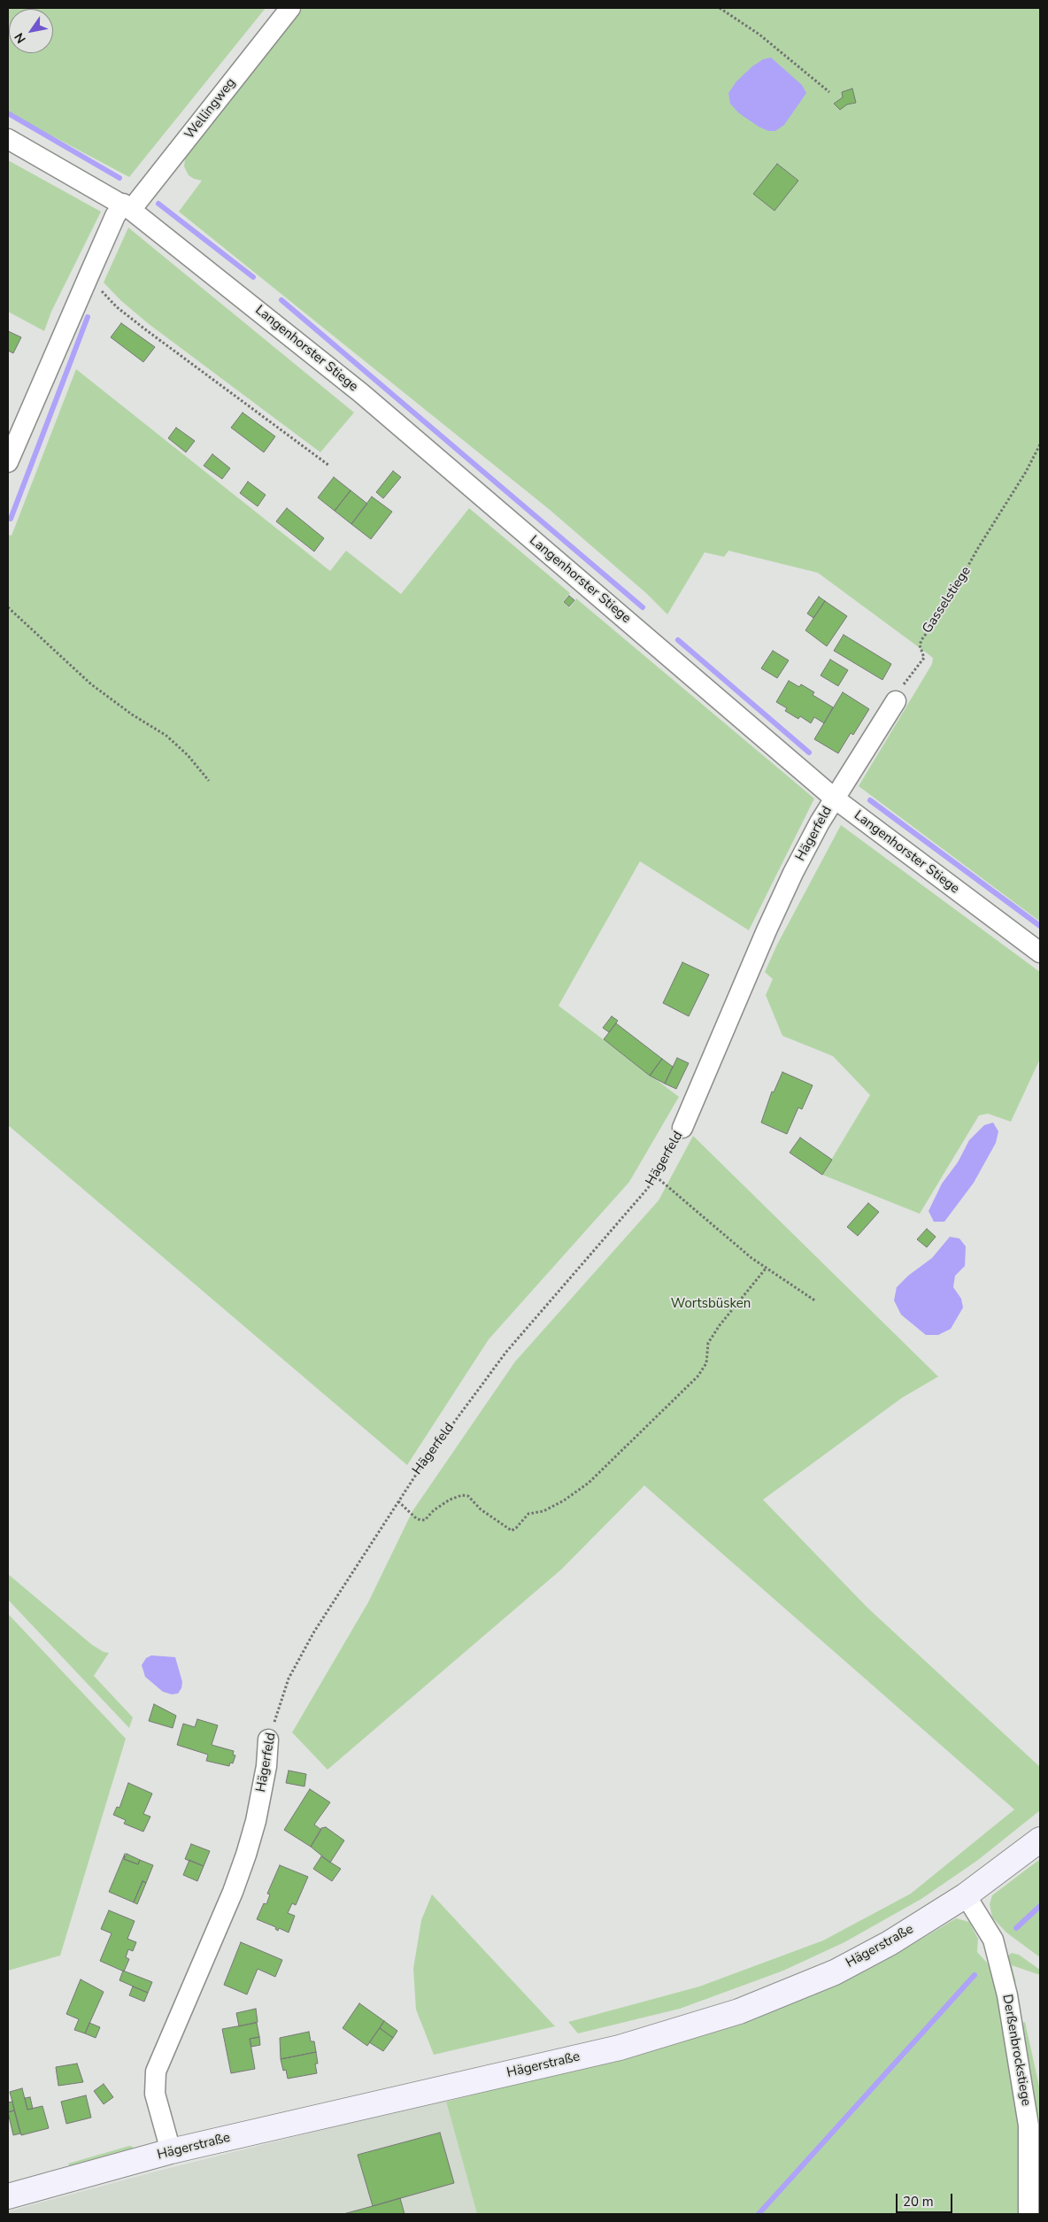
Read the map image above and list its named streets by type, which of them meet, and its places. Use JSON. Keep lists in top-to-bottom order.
{
  "streets": {
    "main road": ["Hägerstraße"],
    "street": [
      "Wellingweg",
      "Langenhorster Stiege",
      "Hägerfeld",
      "Derßenbrockstiege"
    ],
    "path": ["Gasselstiege"]
  },
  "crossings": [
    ["Wellingweg", "Langenhorster Stiege"],
    ["Langenhorster Stiege", "Hägerfeld"],
    ["Hägerfeld", "Hägerstraße"],
    ["Hägerstraße", "Derßenbrockstiege"]
  ],
  "parks": ["Wortsbüsken"],
  "scale_bar": "20 m",
  "north": "bottom left"
}
